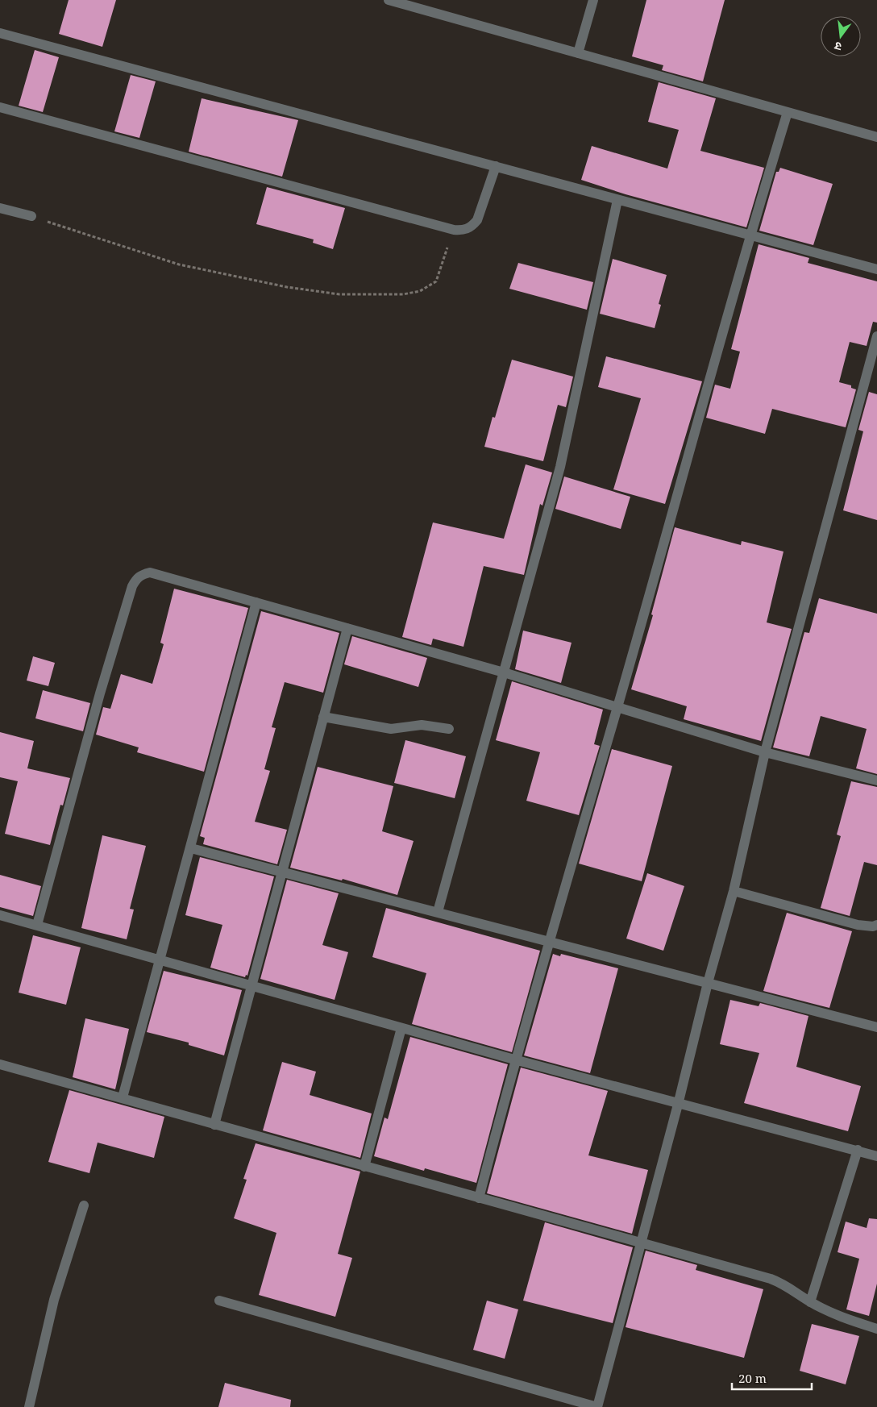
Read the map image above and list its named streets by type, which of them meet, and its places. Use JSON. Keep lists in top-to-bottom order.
{
  "scale_bar": "20 m",
  "north": "bottom"
}
